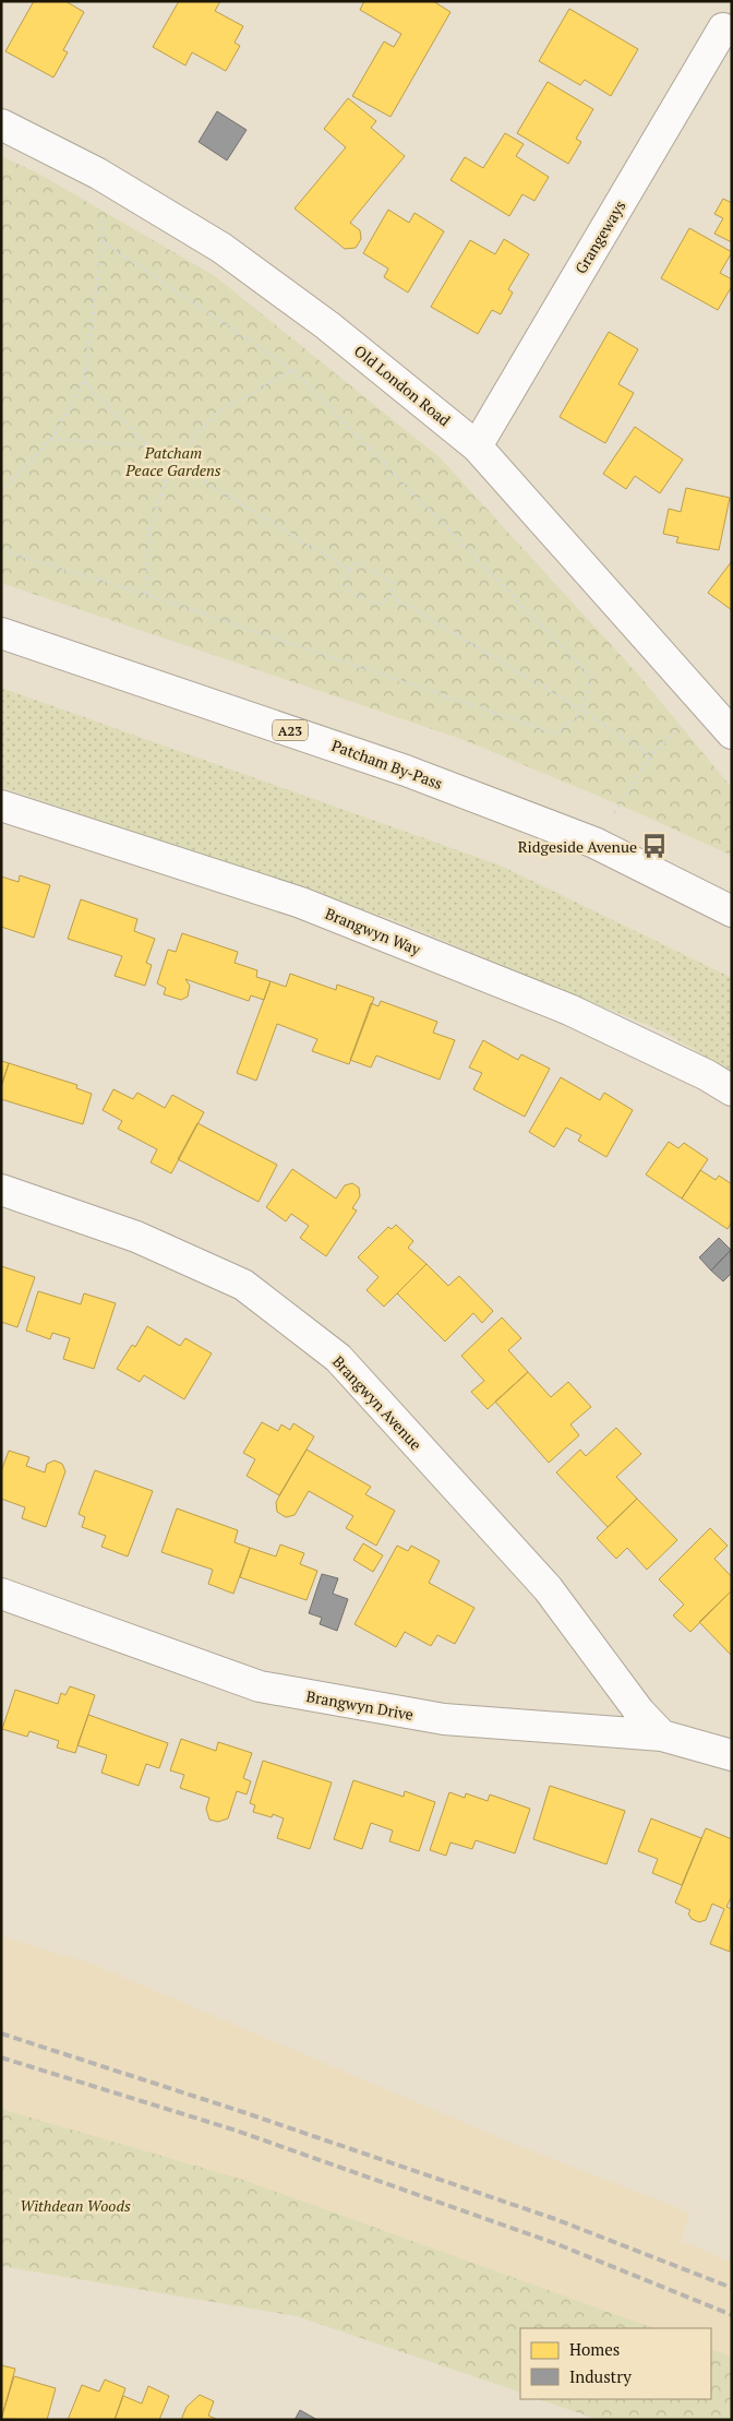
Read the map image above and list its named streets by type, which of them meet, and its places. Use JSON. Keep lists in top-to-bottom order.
{
  "streets": {
    "main road": [
      "Grangeways",
      "Old London Road",
      "A23",
      "Patcham By-Pass",
      "Brangwyn Way",
      "Brangwyn Avenue",
      "Brangwyn Drive"
    ]
  },
  "crossings": [
    ["Grangeways", "Old London Road"],
    ["Brangwyn Avenue", "Brangwyn Drive"]
  ],
  "parks": ["Patcham Peace Gardens", "Withdean Woods"],
  "places": {
    "bus stop": ["Ridgeside Avenue"]
  },
  "legend": ["Homes", "Industry"]
}
